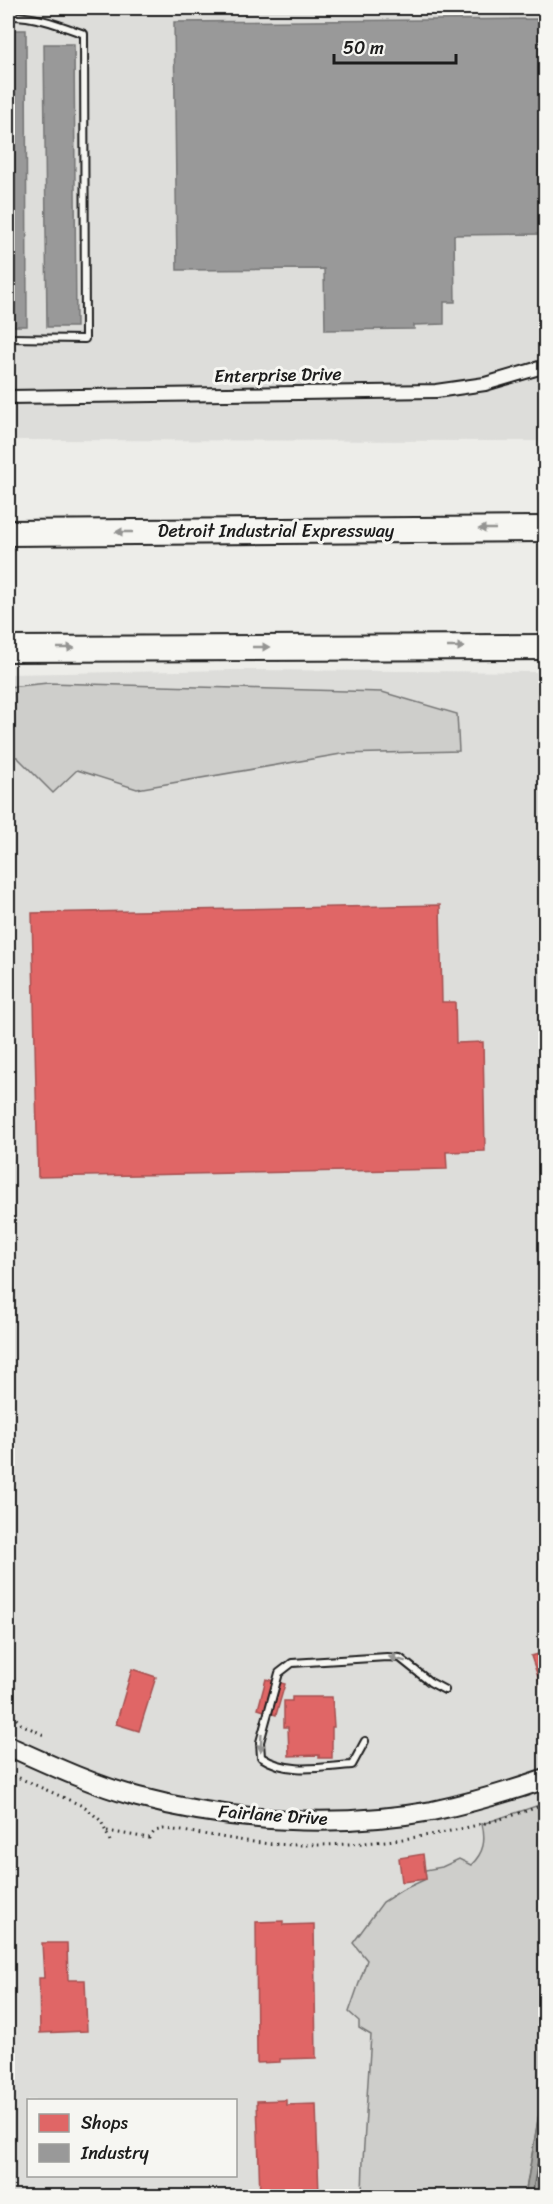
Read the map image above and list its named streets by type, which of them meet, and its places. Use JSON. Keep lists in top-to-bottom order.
{
  "streets": {
    "highway": ["Detroit Industrial Expressway"],
    "street": ["Enterprise Drive", "Fairlane Drive"]
  },
  "legend": ["Shops", "Industry"],
  "scale_bar": "50 m"
}
